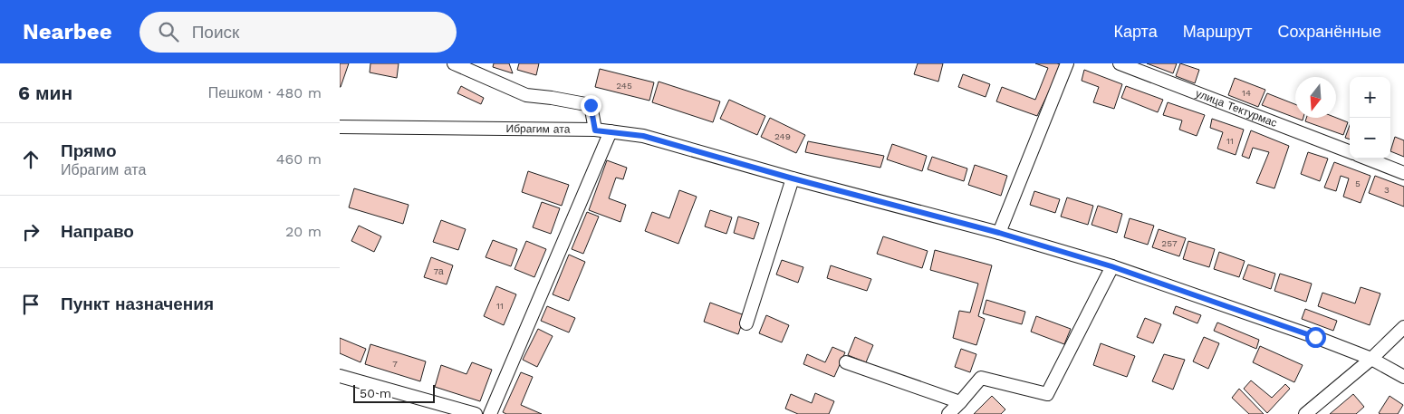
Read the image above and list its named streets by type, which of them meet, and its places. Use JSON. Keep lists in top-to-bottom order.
{
  "streets": {
    "street": ["улица Тектурмас", "Ибрагим ата"]
  },
  "house_numbers": [
    "245",
    "14",
    "249",
    "11",
    "5",
    "3",
    "257",
    "7а",
    "11",
    "7"
  ],
  "scale_bar": "50 m",
  "north": "bottom",
  "page": {
    "header": "Nearbee",
    "search": "Поиск",
    "nav": ["Карта", "Маршрут", "Сохранённые"],
    "heading": ["6 мин", "Пешком · 480 m"],
    "map_buttons": ["+", "−"],
    "list": [
      ["Прямо", "Ибрагим ата", "460 m"],
      ["Направо", "20 m"],
      "Пункт назначения"
    ],
    "scale": "50 m"
  }
}
